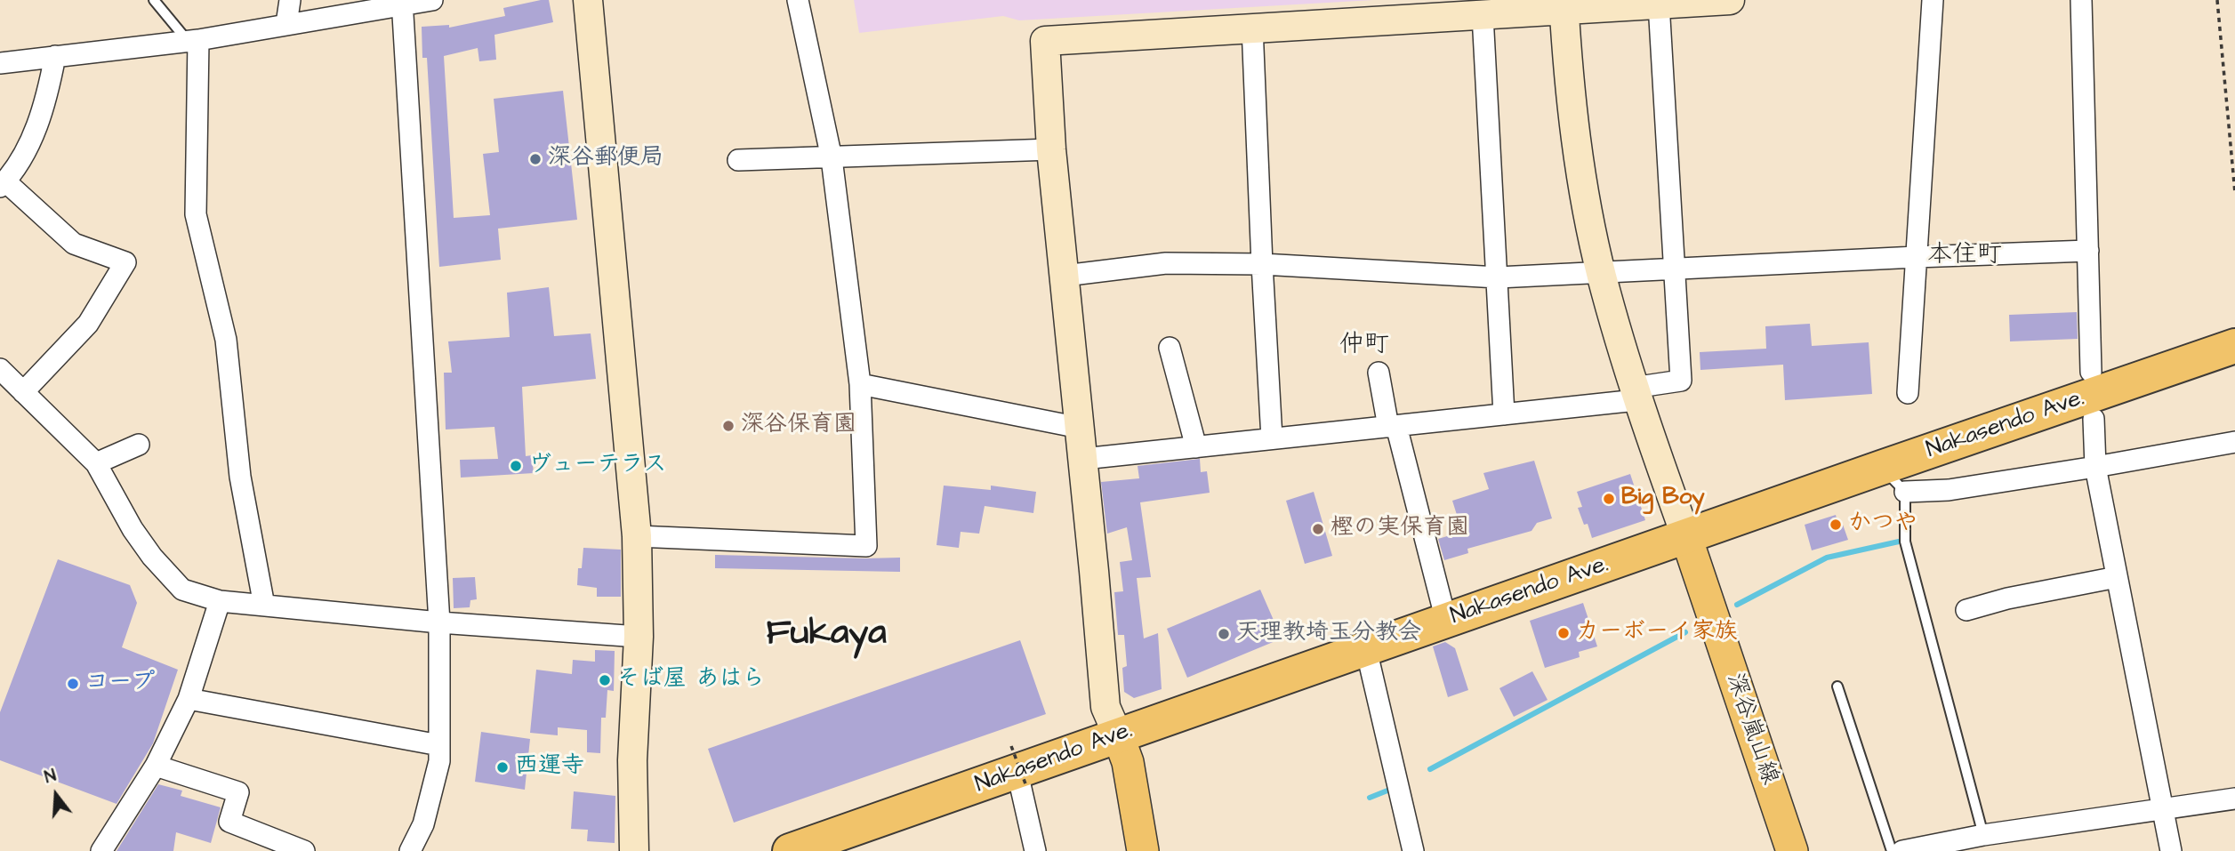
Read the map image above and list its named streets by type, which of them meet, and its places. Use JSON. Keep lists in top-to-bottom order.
{
  "streets": {
    "highway": ["Nakasendo Ave."],
    "main road": ["深谷嵐山線"]
  },
  "crossings": [
    ["Nakasendo Ave.", "深谷嵐山線"]
  ],
  "districts": ["本住町", "仲町", "Fukaya"],
  "places": [
    "深谷郵便局",
    "深谷保育園",
    "ヴューテラス",
    "Big Boy",
    "かつや",
    "樫の実保育園",
    "カーボーイ家族",
    "天理教埼玉分教会",
    "そば屋 あはら",
    "コープ",
    "西運寺"
  ],
  "north": "top"
}
